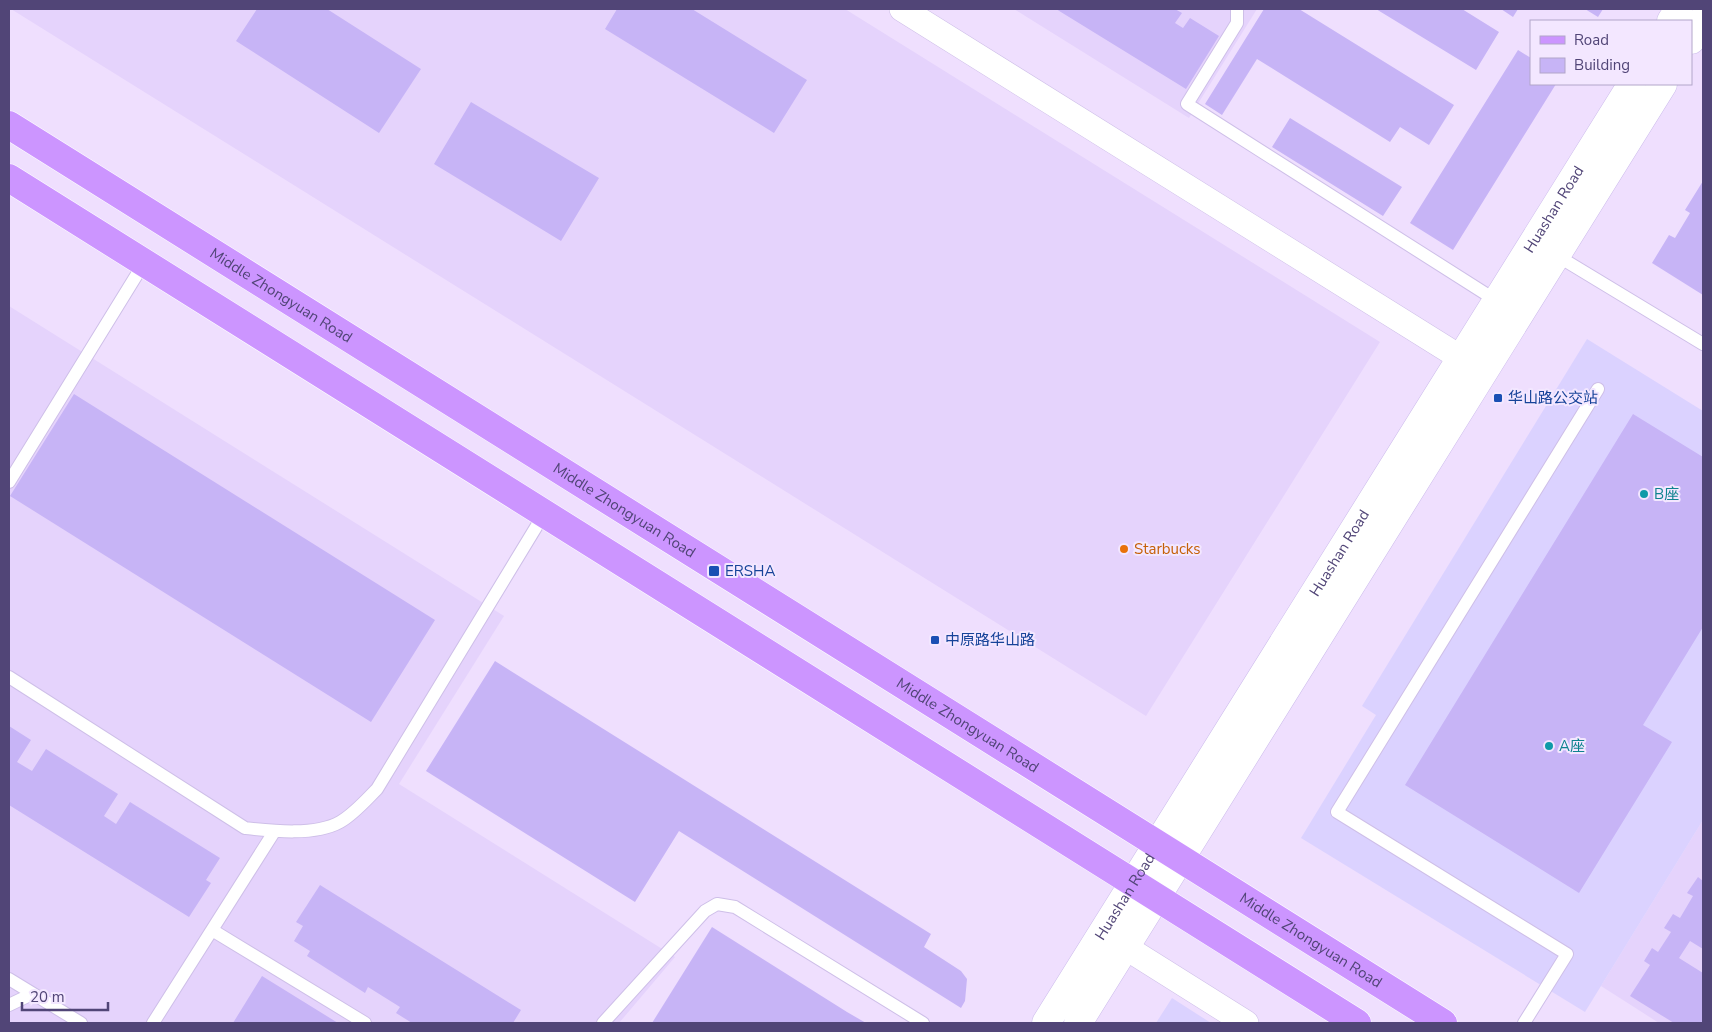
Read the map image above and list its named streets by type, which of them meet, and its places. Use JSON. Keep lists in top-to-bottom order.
{
  "streets": {
    "main road": ["Middle Zhongyuan Road"],
    "street": ["Huashan Road"]
  },
  "crossings": [
    ["Huashan Road", "Middle Zhongyuan Road"]
  ],
  "places": {
    "transit": ["华山路公交站", "ERSHA", "中原路华山路"],
    "other": ["B座", "Starbucks", "A座"]
  },
  "legend": ["Road", "Building"],
  "scale_bar": "20 m"
}
